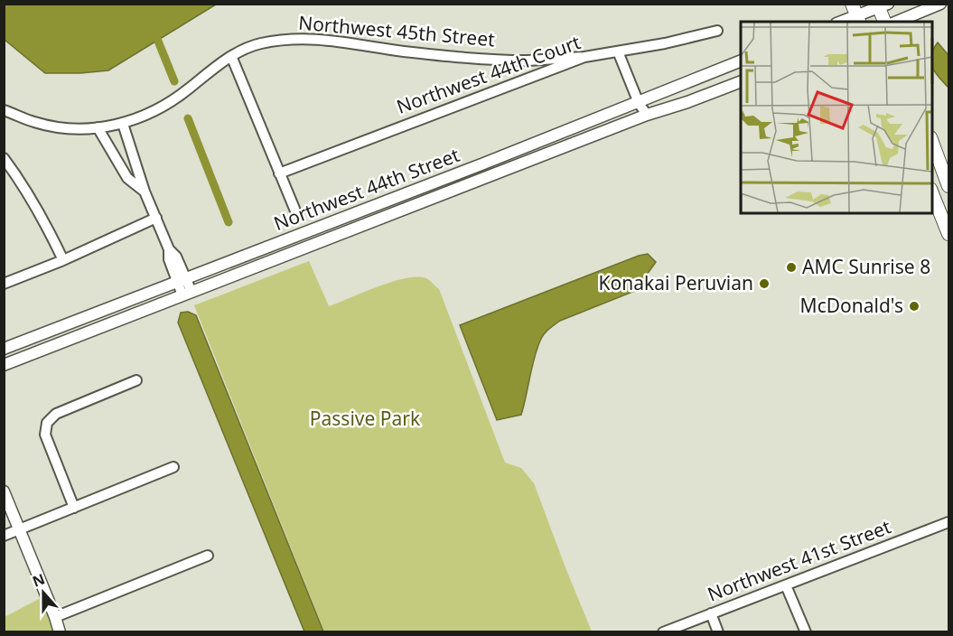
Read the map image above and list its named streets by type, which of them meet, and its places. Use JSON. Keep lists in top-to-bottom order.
{
  "streets": {
    "street": [
      "Northwest 45th Street",
      "Northwest 44th Court",
      "Northwest 44th Street",
      "Northwest 41st Street"
    ]
  },
  "crossings": [
    ["Northwest 45th Street", "Northwest 44th Court"]
  ],
  "parks": ["Passive Park"],
  "places": ["AMC Sunrise 8", "Konakai Peruvian", "McDonald's"],
  "north": "top"
}
